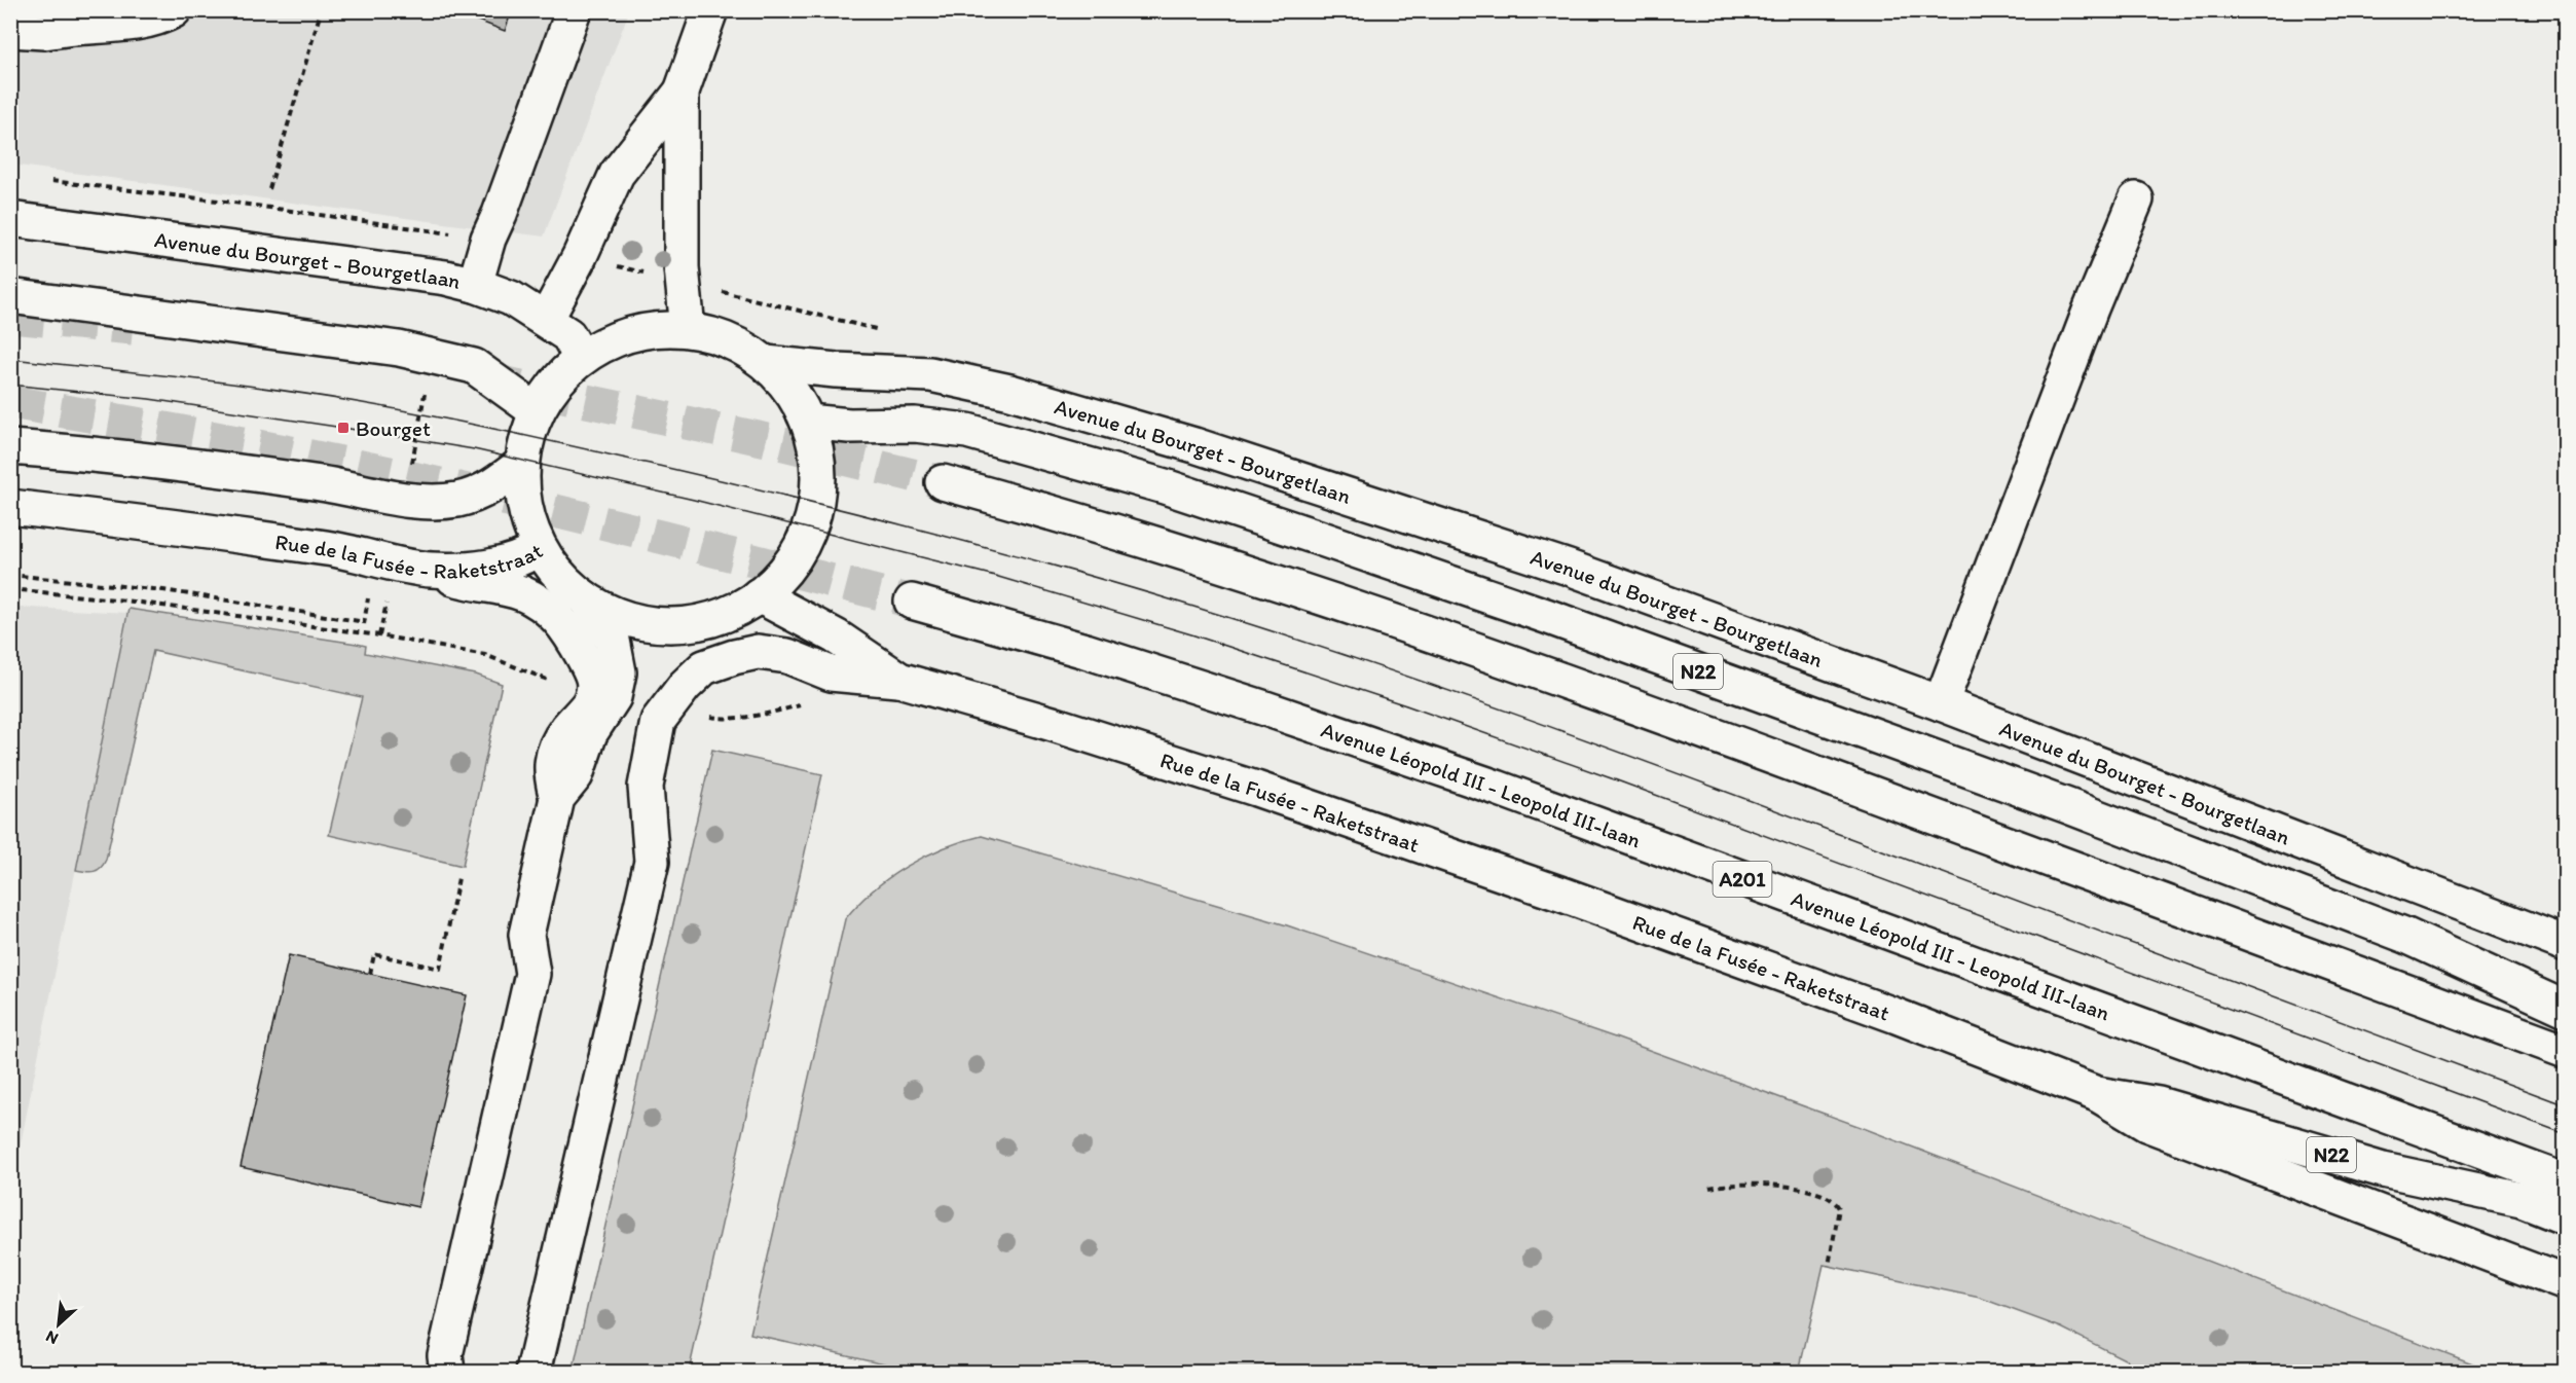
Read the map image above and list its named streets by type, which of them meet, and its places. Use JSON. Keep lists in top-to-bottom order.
{
  "streets": {
    "main road": [
      "Avenue du Bourget - Bourgetlaan",
      "Rue de la Fusée - Raketstraat",
      "N22",
      "Avenue Léopold III - Leopold III-laan",
      "A201"
    ]
  },
  "crossings": [
    ["Rue de la Fusée - Raketstraat", "N22"]
  ],
  "places": {
    "transit": ["Bourget"]
  },
  "north": "bottom left"
}
